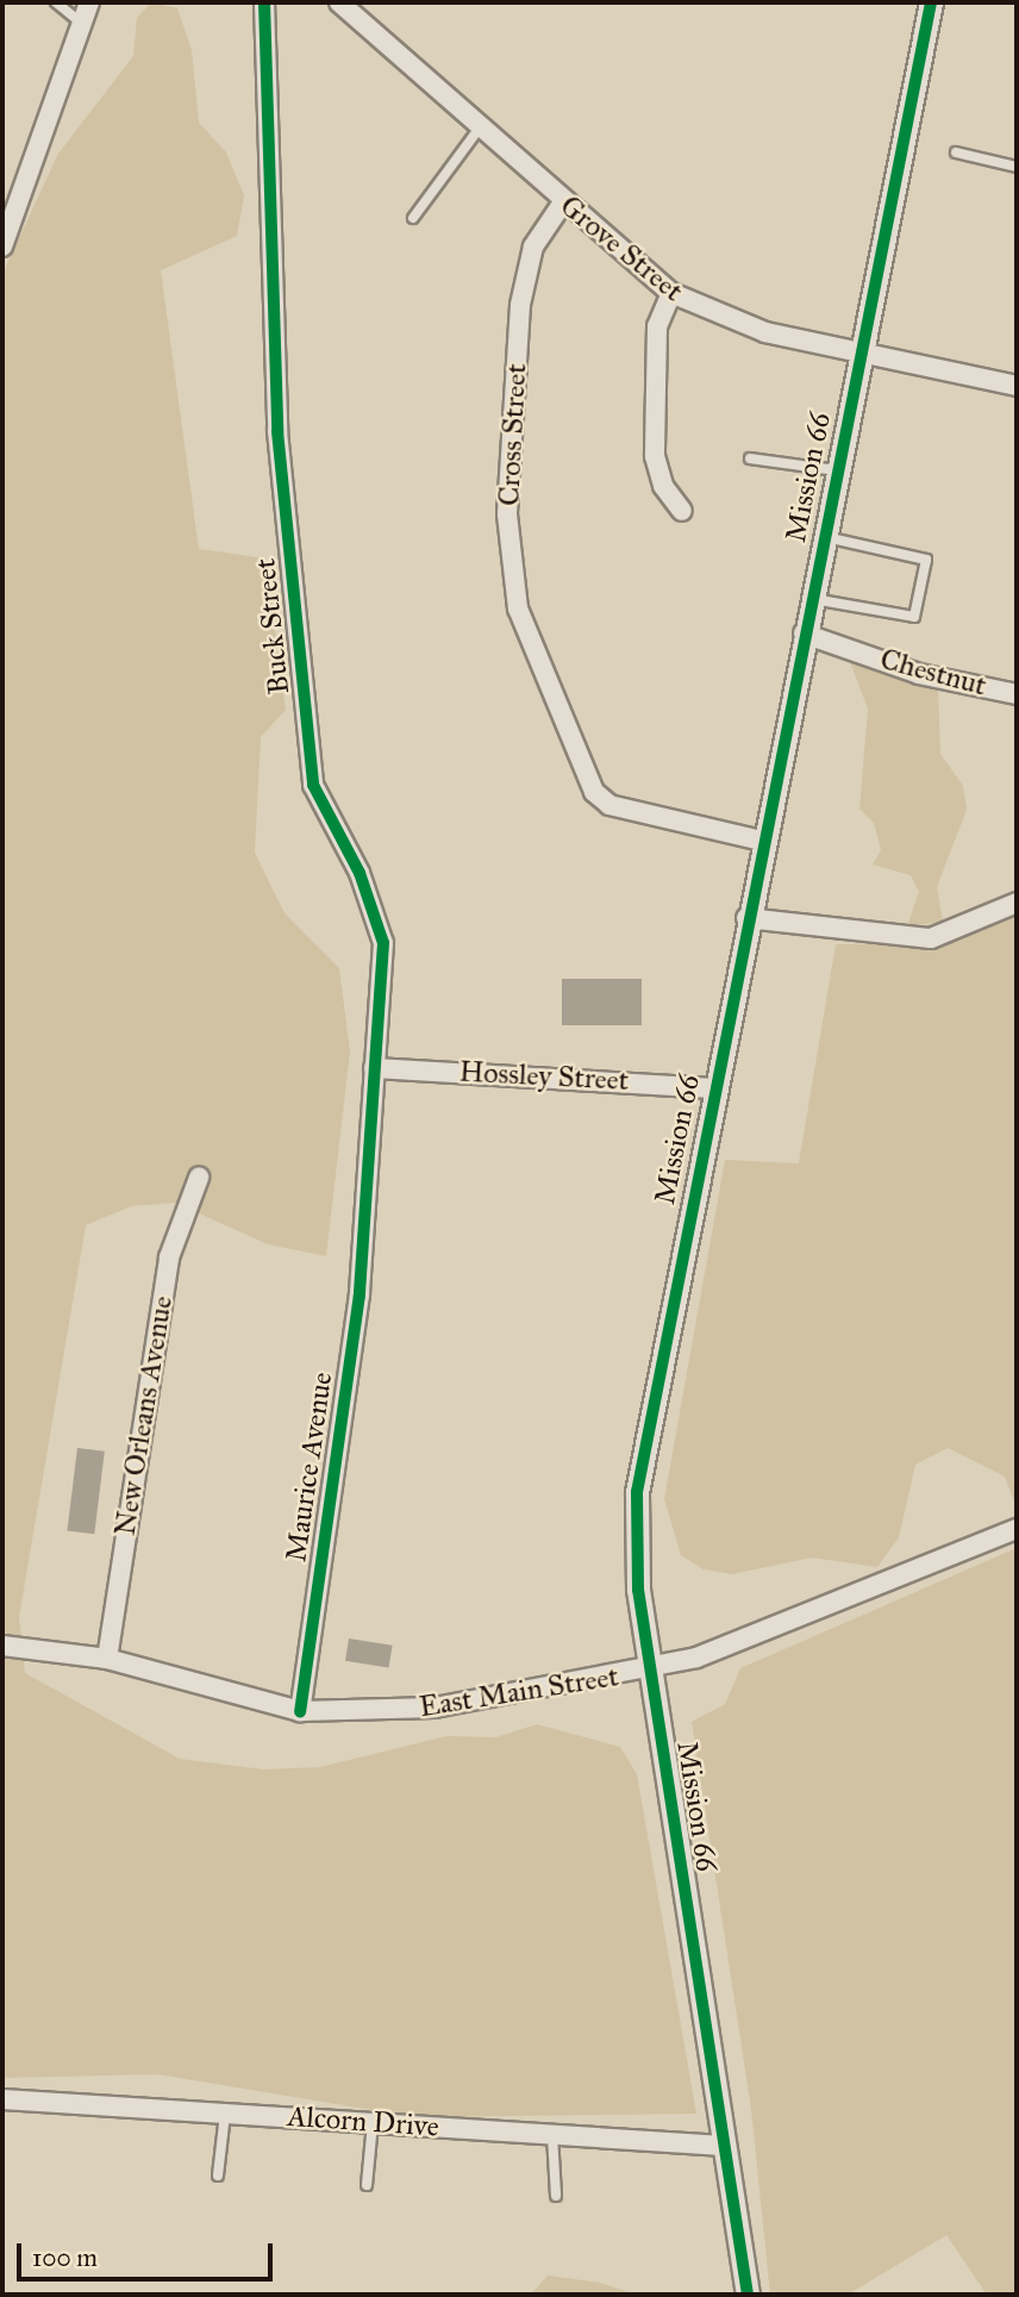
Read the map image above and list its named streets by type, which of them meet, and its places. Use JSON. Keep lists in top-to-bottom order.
{
  "streets": {
    "street": [
      "Grove Street",
      "Cross Street",
      "Mission 66",
      "Buck Street",
      "Chestnut",
      "Hossley Street",
      "New Orleans Avenue",
      "Maurice Avenue",
      "East Main Street",
      "Alcorn Drive"
    ]
  },
  "crossings": [
    ["Grove Street", "Cross Street"],
    ["Grove Street", "Mission 66"],
    ["Cross Street", "Mission 66"],
    ["Mission 66", "Chestnut"],
    ["Mission 66", "Hossley Street"],
    ["Mission 66", "East Main Street"],
    ["Mission 66", "Alcorn Drive"],
    ["Buck Street", "Hossley Street"],
    ["Buck Street", "Maurice Avenue"],
    ["New Orleans Avenue", "East Main Street"],
    ["Maurice Avenue", "East Main Street"]
  ],
  "scale_bar": "100 m"
}
